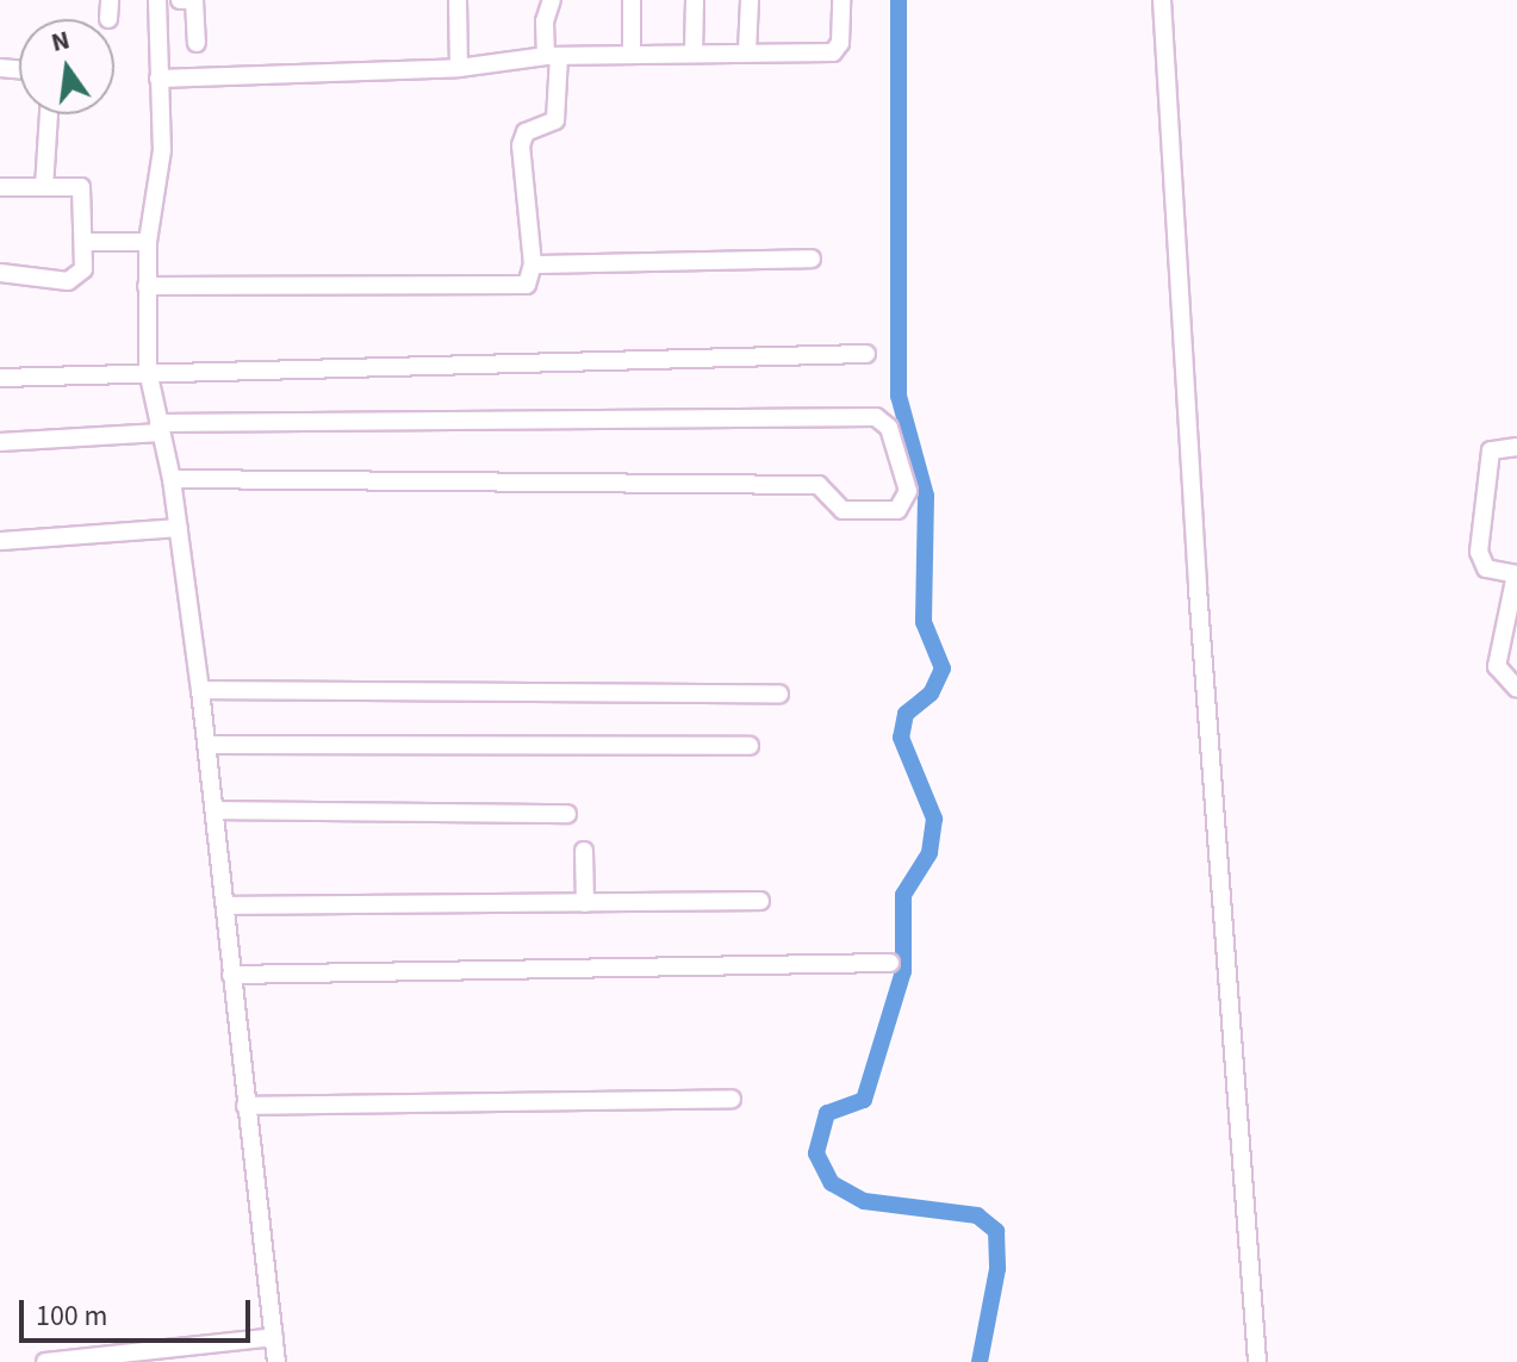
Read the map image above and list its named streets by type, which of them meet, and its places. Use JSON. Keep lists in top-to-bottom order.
{
  "scale_bar": "100 m",
  "north": "top"
}
